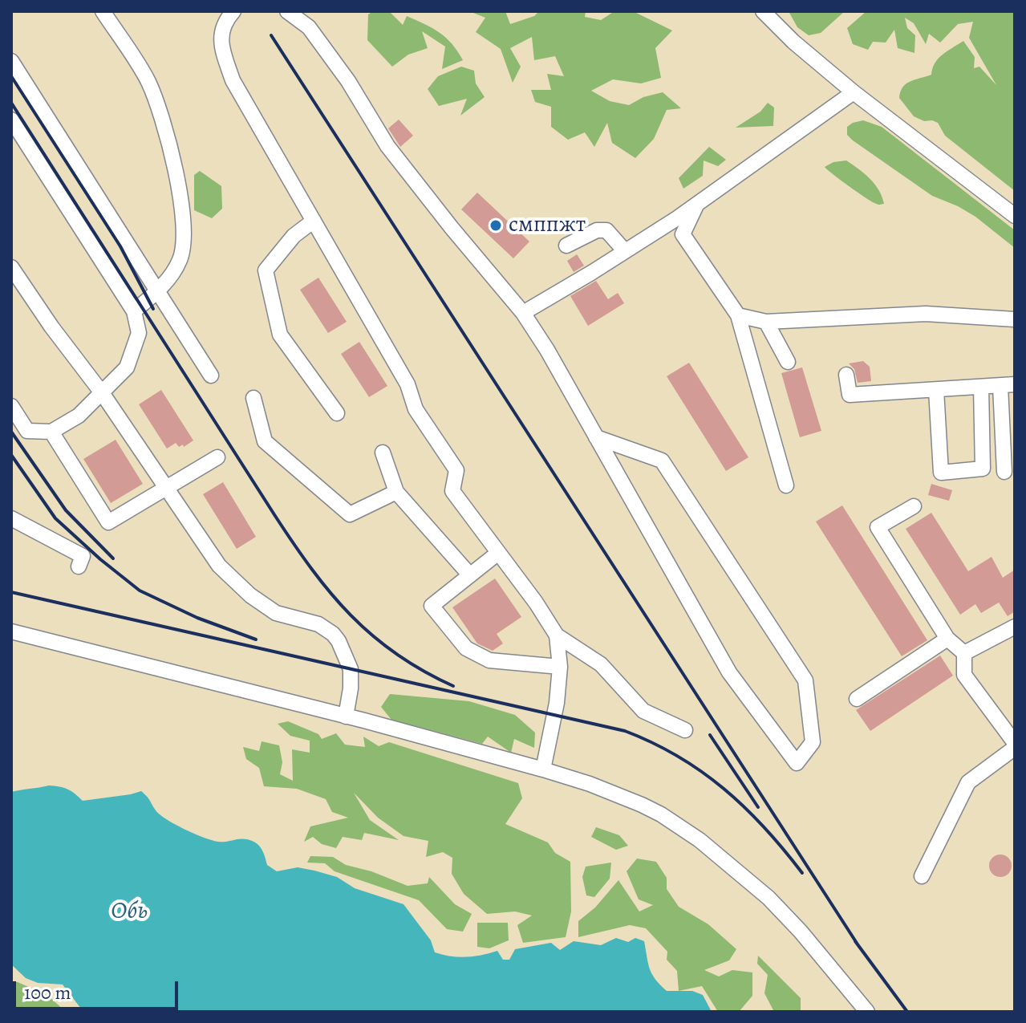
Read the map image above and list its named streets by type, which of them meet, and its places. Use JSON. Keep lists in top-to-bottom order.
{
  "water": ["Обь"],
  "places": ["смппжт"],
  "scale_bar": "100 m"
}
